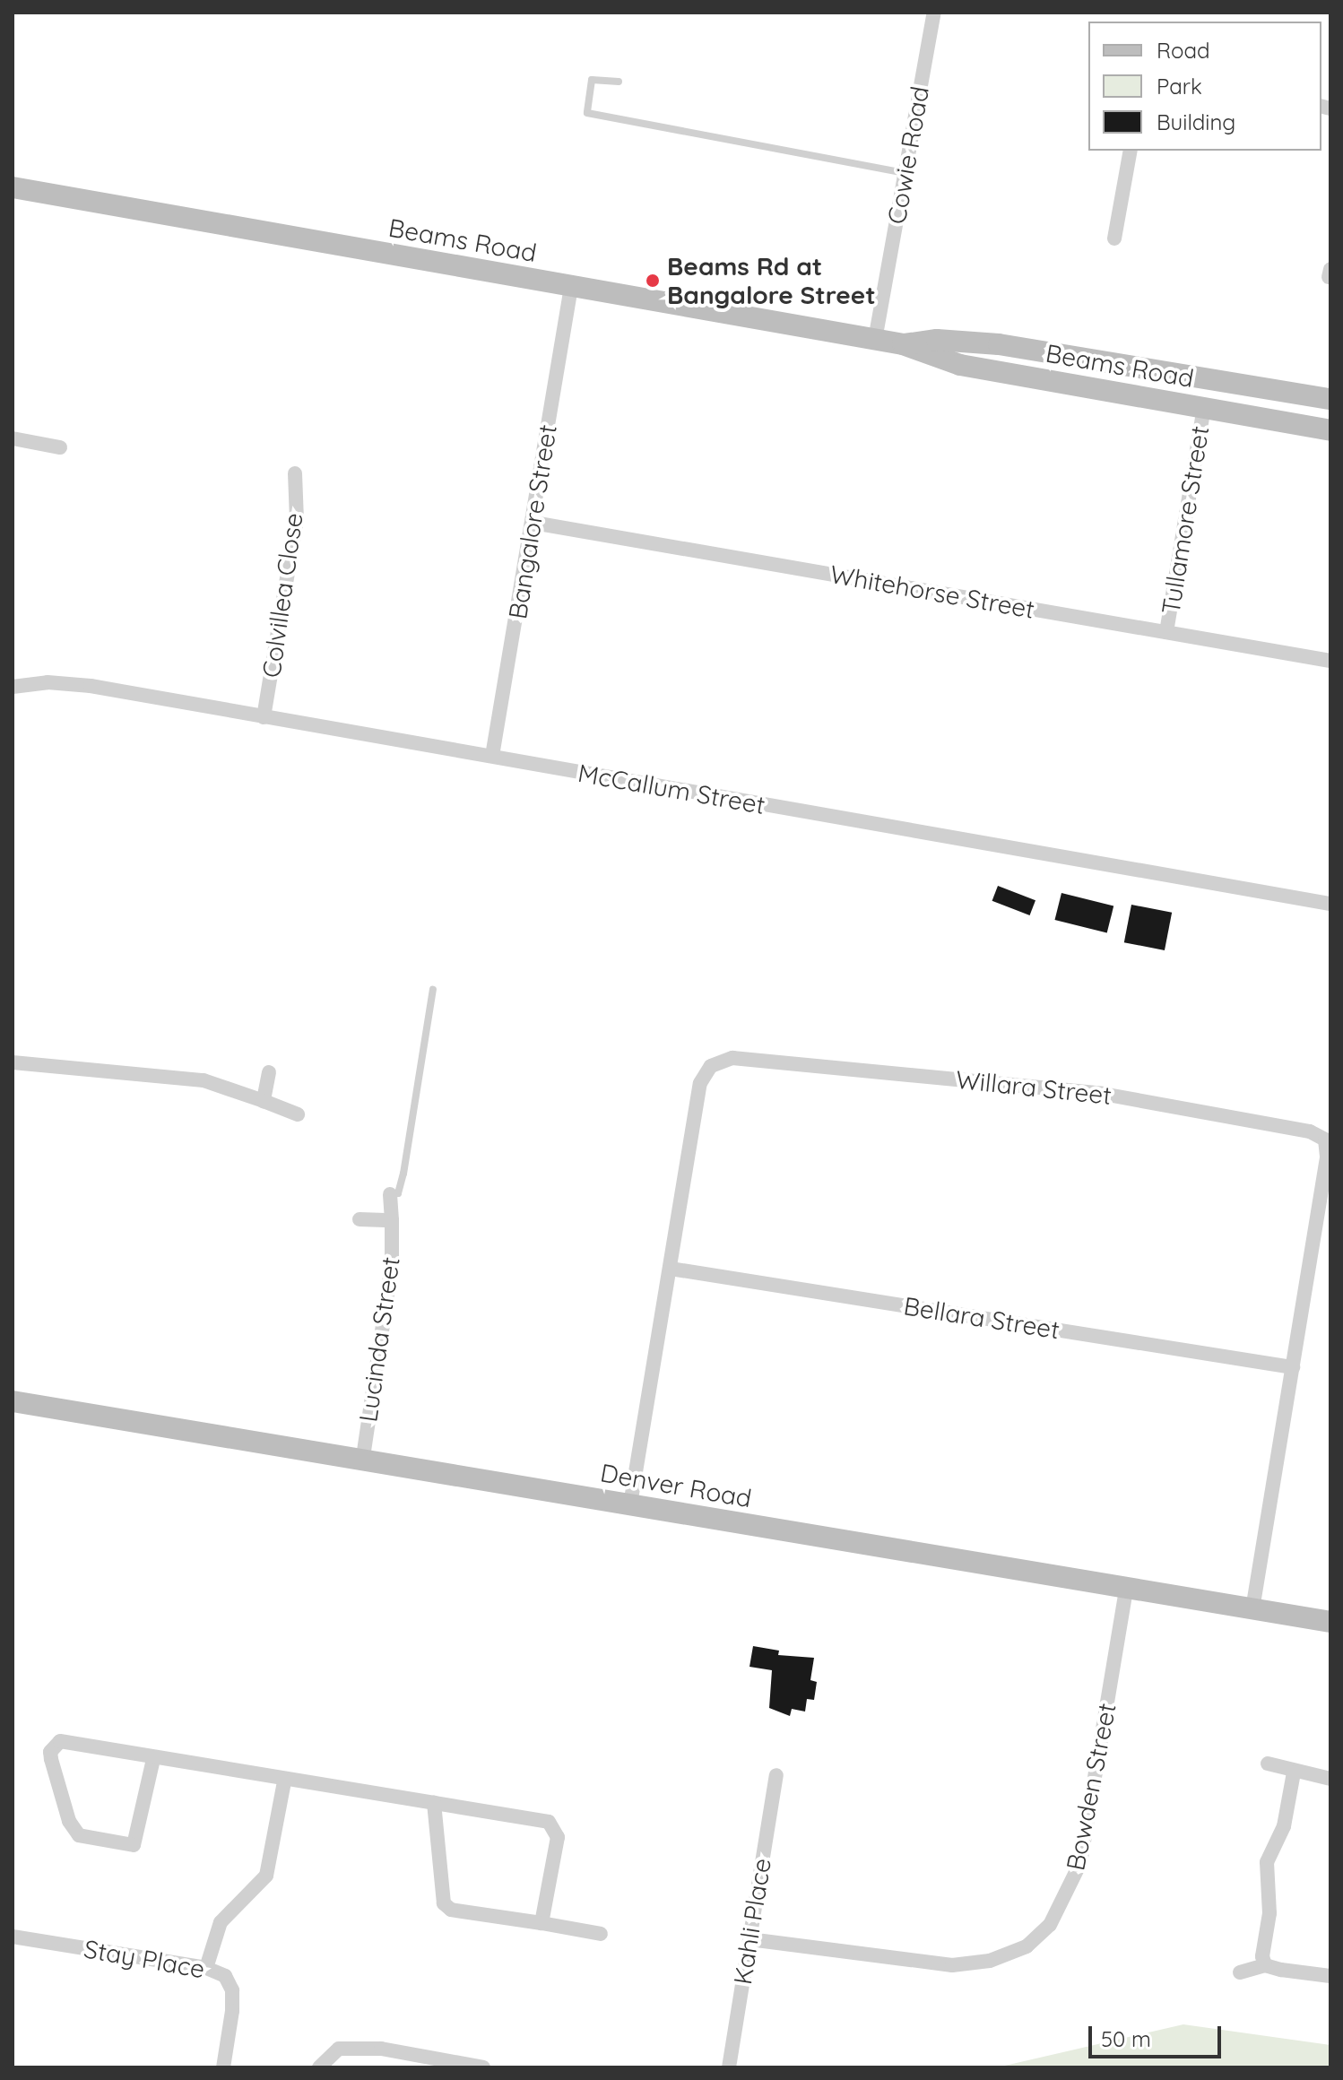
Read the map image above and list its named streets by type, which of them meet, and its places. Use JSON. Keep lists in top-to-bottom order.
{
  "streets": {
    "main road": ["Beams Road", "Denver Road"],
    "street": [
      "Cowie Road",
      "Tullamore Street",
      "Bangalore Street",
      "Whitehorse Street",
      "Colvillea Close",
      "McCallum Street",
      "Willara Street",
      "Bellara Street",
      "Lucinda Street",
      "Bowden Street",
      "Kahli Place",
      "Stay Place"
    ]
  },
  "crossings": [
    ["Cowie Road", "Beams Road"],
    ["Beams Road", "Tullamore Street"],
    ["Beams Road", "Bangalore Street"],
    ["Tullamore Street", "Whitehorse Street"],
    ["Bangalore Street", "Whitehorse Street"],
    ["Bangalore Street", "McCallum Street"],
    ["Colvillea Close", "McCallum Street"],
    ["Willara Street", "Bellara Street"],
    ["Willara Street", "Denver Road"],
    ["Lucinda Street", "Denver Road"],
    ["Denver Road", "Bowden Street"],
    ["Bowden Street", "Kahli Place"]
  ],
  "places": ["Beams Rd at Bangalore Street"],
  "legend": ["Road", "Park", "Building"],
  "scale_bar": "50 m"
}
